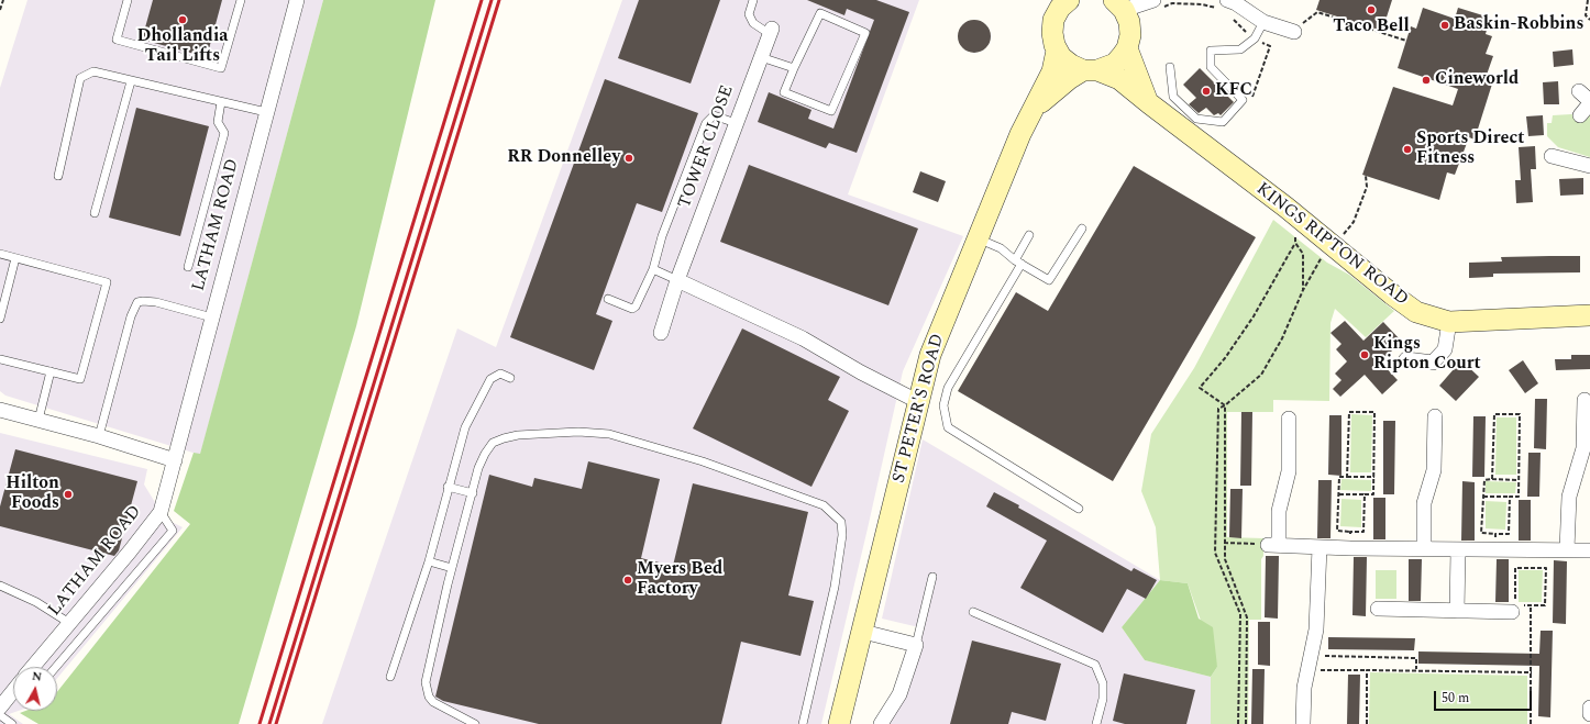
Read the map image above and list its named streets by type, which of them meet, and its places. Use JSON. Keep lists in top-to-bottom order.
{
  "streets": {
    "street": [
      "TOWER CLOSE",
      "LATHAM ROAD",
      "KINGS RIPTON ROAD",
      "ST PETER'S ROAD"
    ]
  },
  "crossings": [
    ["KINGS RIPTON ROAD", "ST PETER'S ROAD"]
  ],
  "places": [
    "Taco Bell",
    "Dhollandia Tail Lifts",
    "Baskin-Robbins",
    "Cineworld",
    "KFC",
    "Sports Direct Fitness",
    "RR Donnelley",
    "Kings Ripton Court",
    "Hilton Foods",
    "Myers Bed Factory"
  ],
  "scale_bar": "50 m",
  "north": "top"
}
